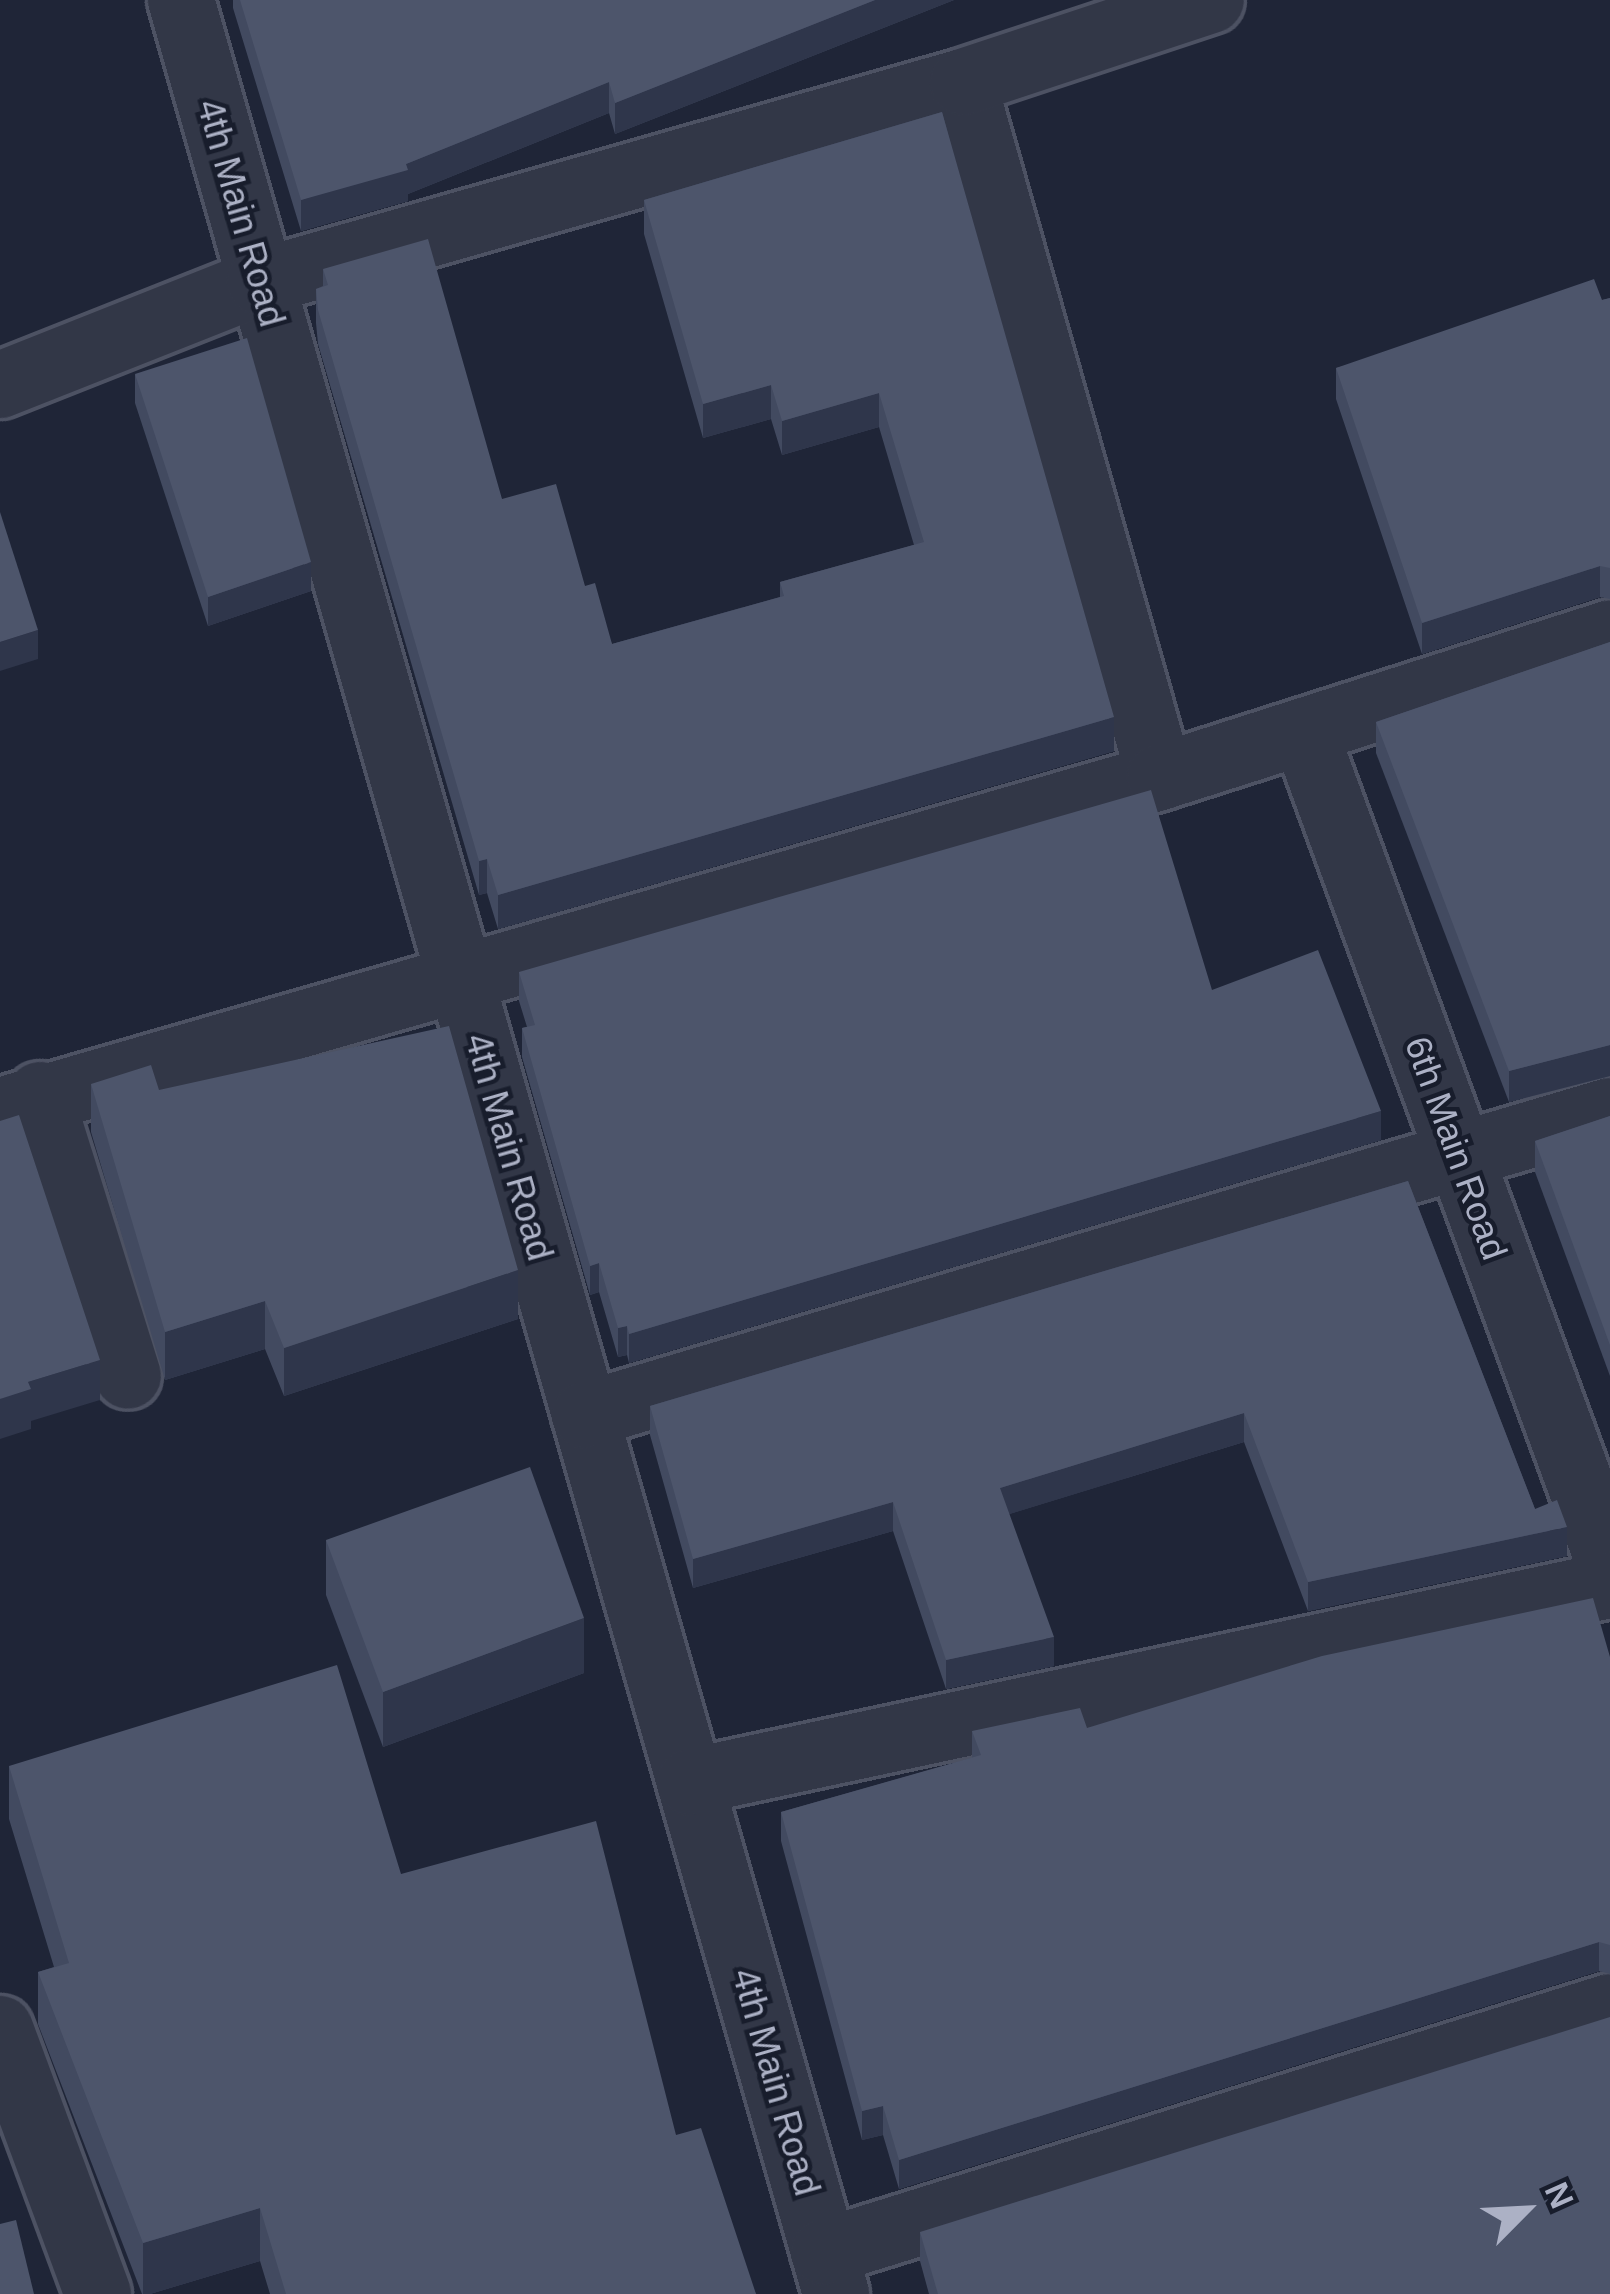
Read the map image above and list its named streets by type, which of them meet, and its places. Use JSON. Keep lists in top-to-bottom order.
{
  "streets": {
    "street": ["4th Main Road", "6th Main Road"]
  },
  "north": "top right"
}
